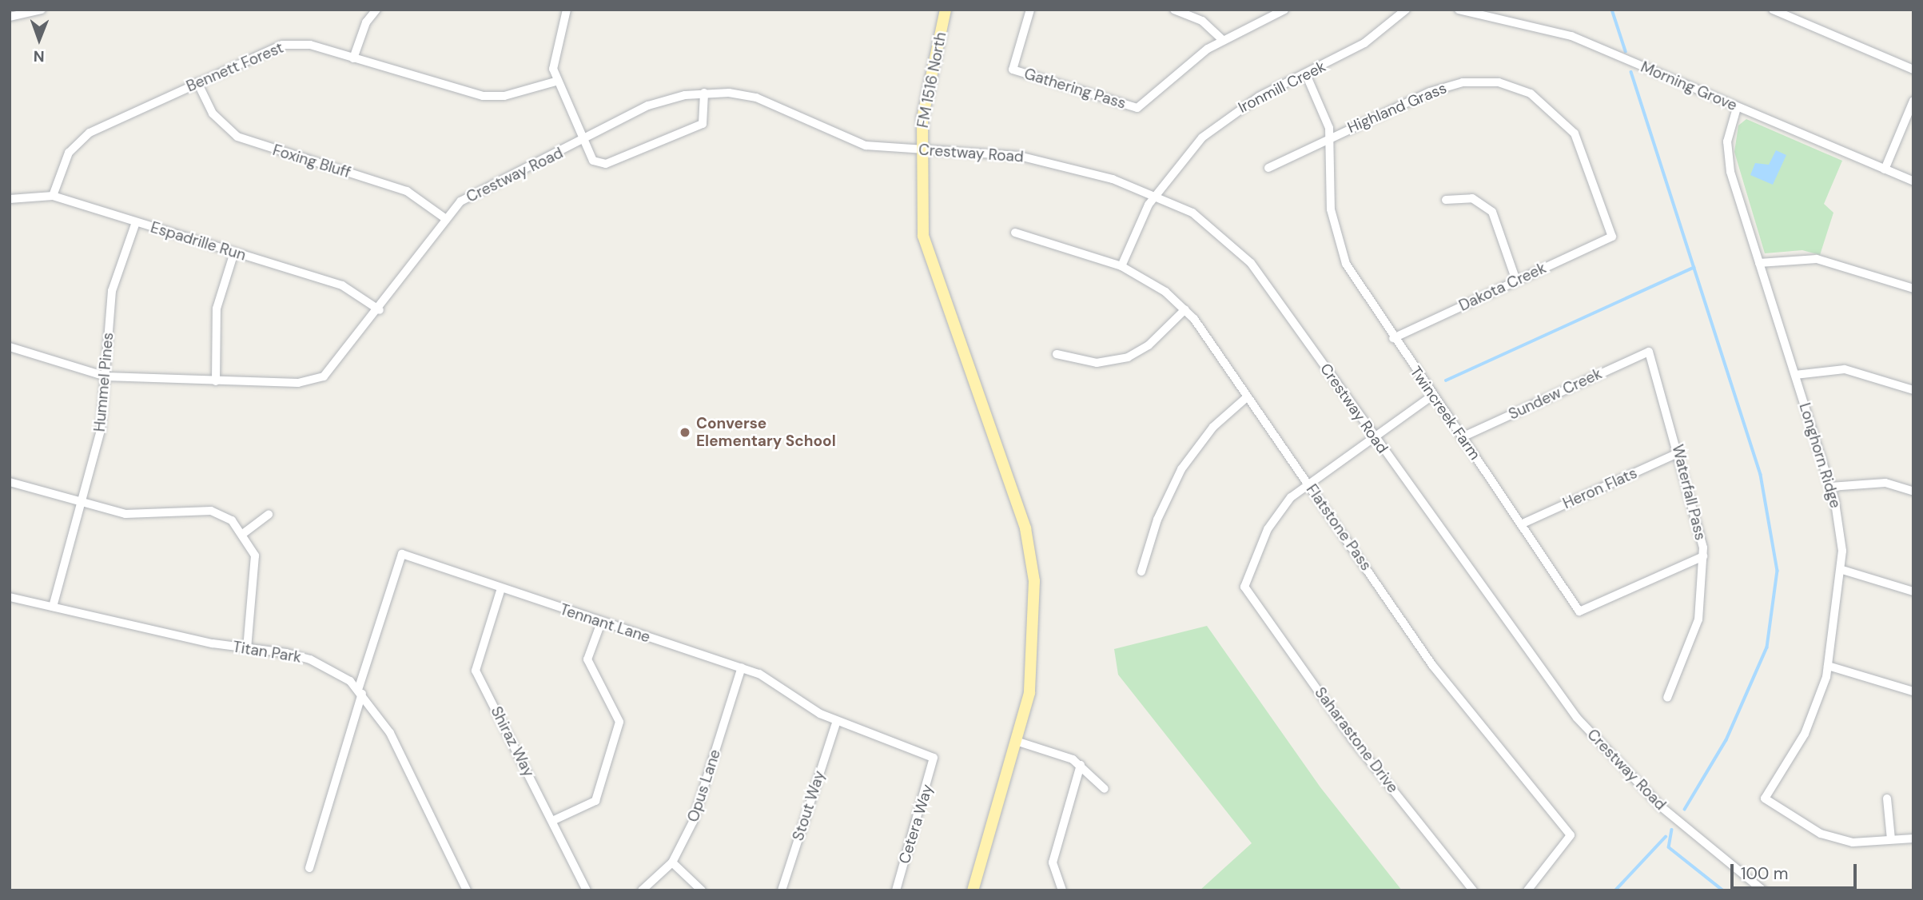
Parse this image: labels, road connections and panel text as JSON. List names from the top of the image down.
{
  "streets": {
    "main road": ["FM 1516 North"],
    "street": [
      "Bennett Forest",
      "Morning Grove",
      "Ironmill Creek",
      "Gathering Pass",
      "Highland Grass",
      "Crestway Road",
      "Foxing Bluff",
      "Espadrille Run",
      "Dakota Creek",
      "Hummel Pines",
      "Sundew Creek",
      "Twincreek Farm",
      "Longhorn Ridge",
      "Heron Flats",
      "Waterfall Pass",
      "Flatstone Pass",
      "Tennant Lane",
      "Titan Park",
      "Saharastone Drive",
      "Shiraz Way",
      "Opus Lane",
      "Stout Way",
      "Cetera Way"
    ]
  },
  "crossings": [
    ["Bennett Forest", "Foxing Bluff"],
    ["Bennett Forest", "Espadrille Run"],
    ["FM 1516 North", "Crestway Road"],
    ["Morning Grove", "Longhorn Ridge"],
    ["Ironmill Creek", "Crestway Road"],
    ["Ironmill Creek", "Twincreek Farm"],
    ["Ironmill Creek", "Flatstone Pass"],
    ["Highland Grass", "Dakota Creek"],
    ["Highland Grass", "Twincreek Farm"],
    ["Crestway Road", "Foxing Bluff"],
    ["Crestway Road", "Espadrille Run"],
    ["Crestway Road", "Hummel Pines"],
    ["Espadrille Run", "Hummel Pines"],
    ["Dakota Creek", "Twincreek Farm"],
    ["Hummel Pines", "Titan Park"],
    ["Sundew Creek", "Twincreek Farm"],
    ["Sundew Creek", "Waterfall Pass"],
    ["Twincreek Farm", "Heron Flats"],
    ["Twincreek Farm", "Waterfall Pass"],
    ["Heron Flats", "Waterfall Pass"],
    ["Flatstone Pass", "Saharastone Drive"],
    ["Tennant Lane", "Titan Park"],
    ["Tennant Lane", "Shiraz Way"],
    ["Tennant Lane", "Opus Lane"],
    ["Tennant Lane", "Stout Way"],
    ["Tennant Lane", "Cetera Way"]
  ],
  "places": ["Converse Elementary School"],
  "scale_bar": "100 m",
  "north": "bottom"
}
